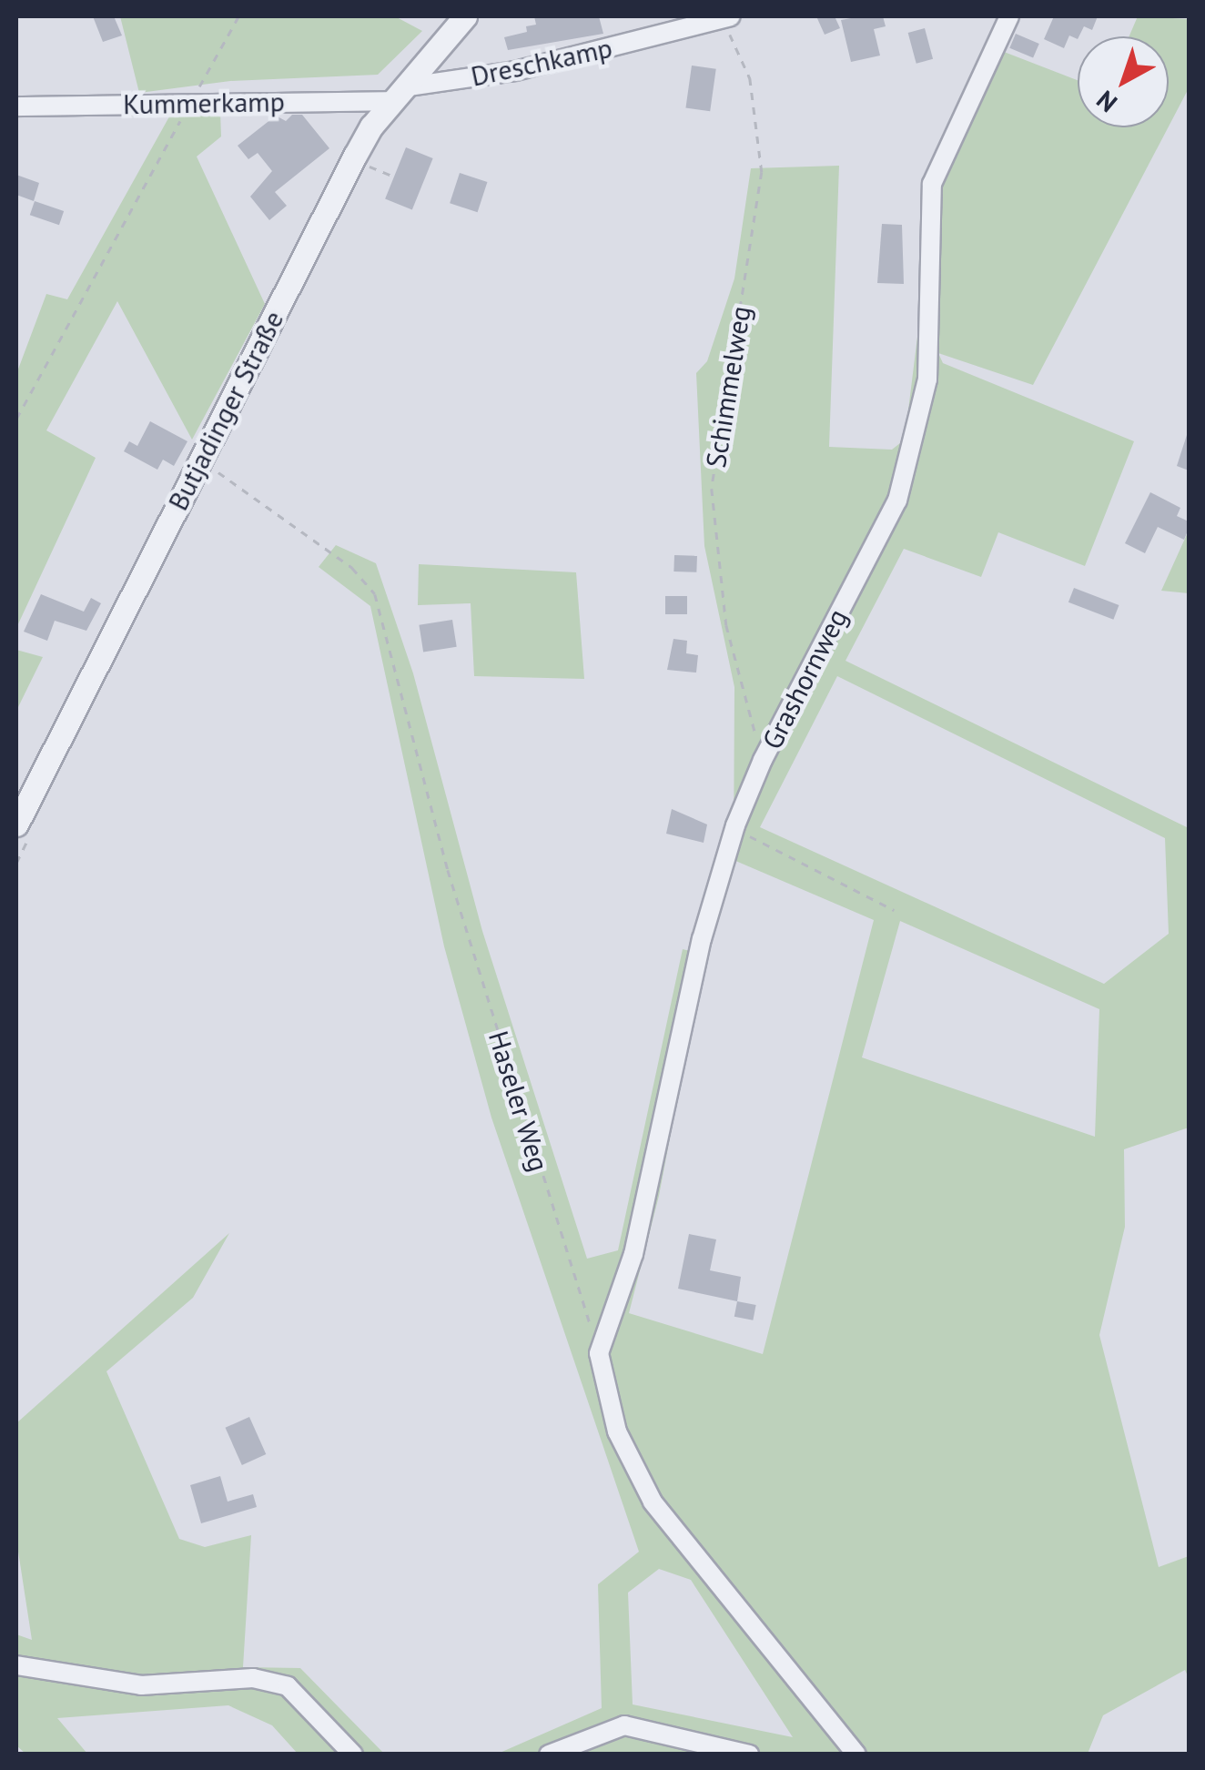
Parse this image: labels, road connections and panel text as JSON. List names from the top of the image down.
{
  "streets": {
    "street": [
      "Dreschkamp",
      "Kummerkamp",
      "Butjadinger Straße",
      "Grashornweg"
    ],
    "path": ["Schimmelweg", "Haseler Weg"]
  },
  "crossings": [
    ["Dreschkamp", "Kummerkamp"],
    ["Dreschkamp", "Schimmelweg"],
    ["Dreschkamp", "Butjadinger Straße"],
    ["Kummerkamp", "Butjadinger Straße"],
    ["Schimmelweg", "Grashornweg"],
    ["Butjadinger Straße", "Haseler Weg"],
    ["Grashornweg", "Haseler Weg"]
  ],
  "north": "bottom left"
}
